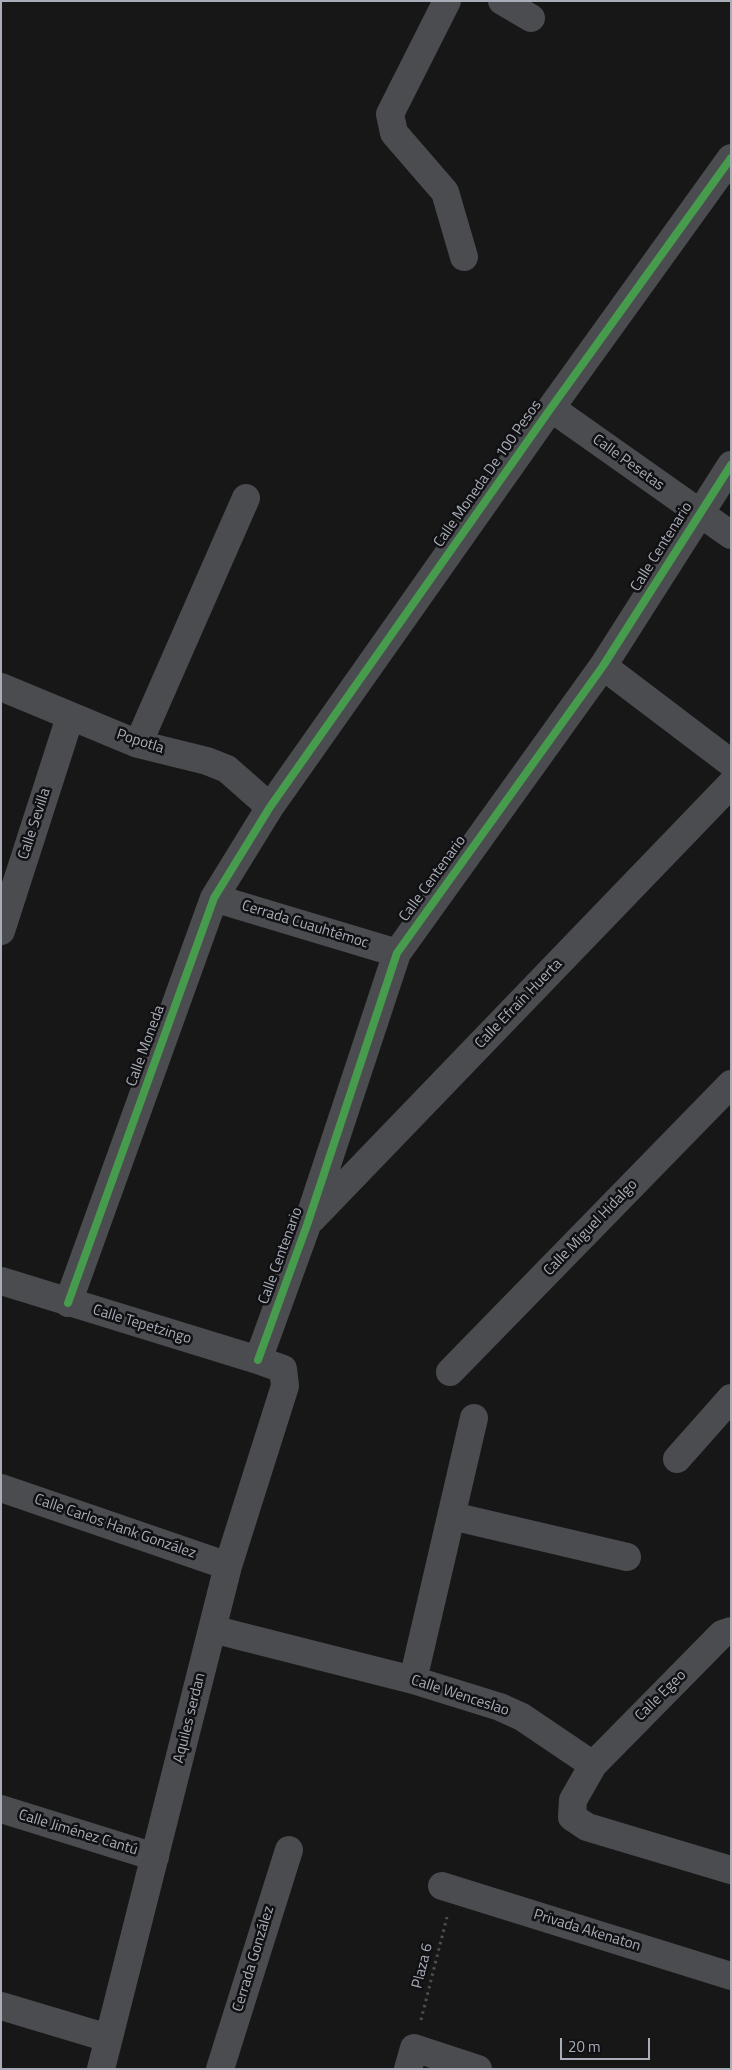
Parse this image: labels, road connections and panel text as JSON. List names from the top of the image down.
{
  "streets": {
    "street": [
      "Calle Pesetas",
      "Calle Moneda De 100 Pesos",
      "Calle Centenario",
      "Popotla",
      "Calle Sevilla",
      "Cerrada Cuauhtémoc",
      "Calle Efraín Huerta",
      "Calle Moneda",
      "Calle Miguel Hidalgo",
      "Calle Tepetzingo",
      "Calle Carlos Hank González",
      "Calle Wenceslao",
      "Calle Egeo",
      "Aquiles serdan",
      "Calle Jiménez Cantú",
      "Privada Akenaton",
      "Cerrada González"
    ],
    "path": ["Plaza 6"]
  },
  "crossings": [
    ["Calle Pesetas", "Calle Moneda De 100 Pesos"],
    ["Calle Pesetas", "Calle Centenario"],
    ["Calle Moneda De 100 Pesos", "Popotla"],
    ["Calle Moneda De 100 Pesos", "Calle Moneda"],
    ["Calle Centenario", "Cerrada Cuauhtémoc"],
    ["Calle Centenario", "Calle Efraín Huerta"],
    ["Calle Centenario", "Calle Tepetzingo"],
    ["Popotla", "Calle Sevilla"],
    ["Popotla", "Calle Moneda"],
    ["Cerrada Cuauhtémoc", "Calle Moneda"],
    ["Calle Moneda", "Calle Tepetzingo"],
    ["Calle Tepetzingo", "Aquiles serdan"],
    ["Calle Carlos Hank González", "Aquiles serdan"],
    ["Calle Wenceslao", "Calle Egeo"],
    ["Calle Wenceslao", "Aquiles serdan"],
    ["Aquiles serdan", "Calle Jiménez Cantú"],
    ["Privada Akenaton", "Plaza 6"]
  ],
  "scale_bar": "20 m"
}
